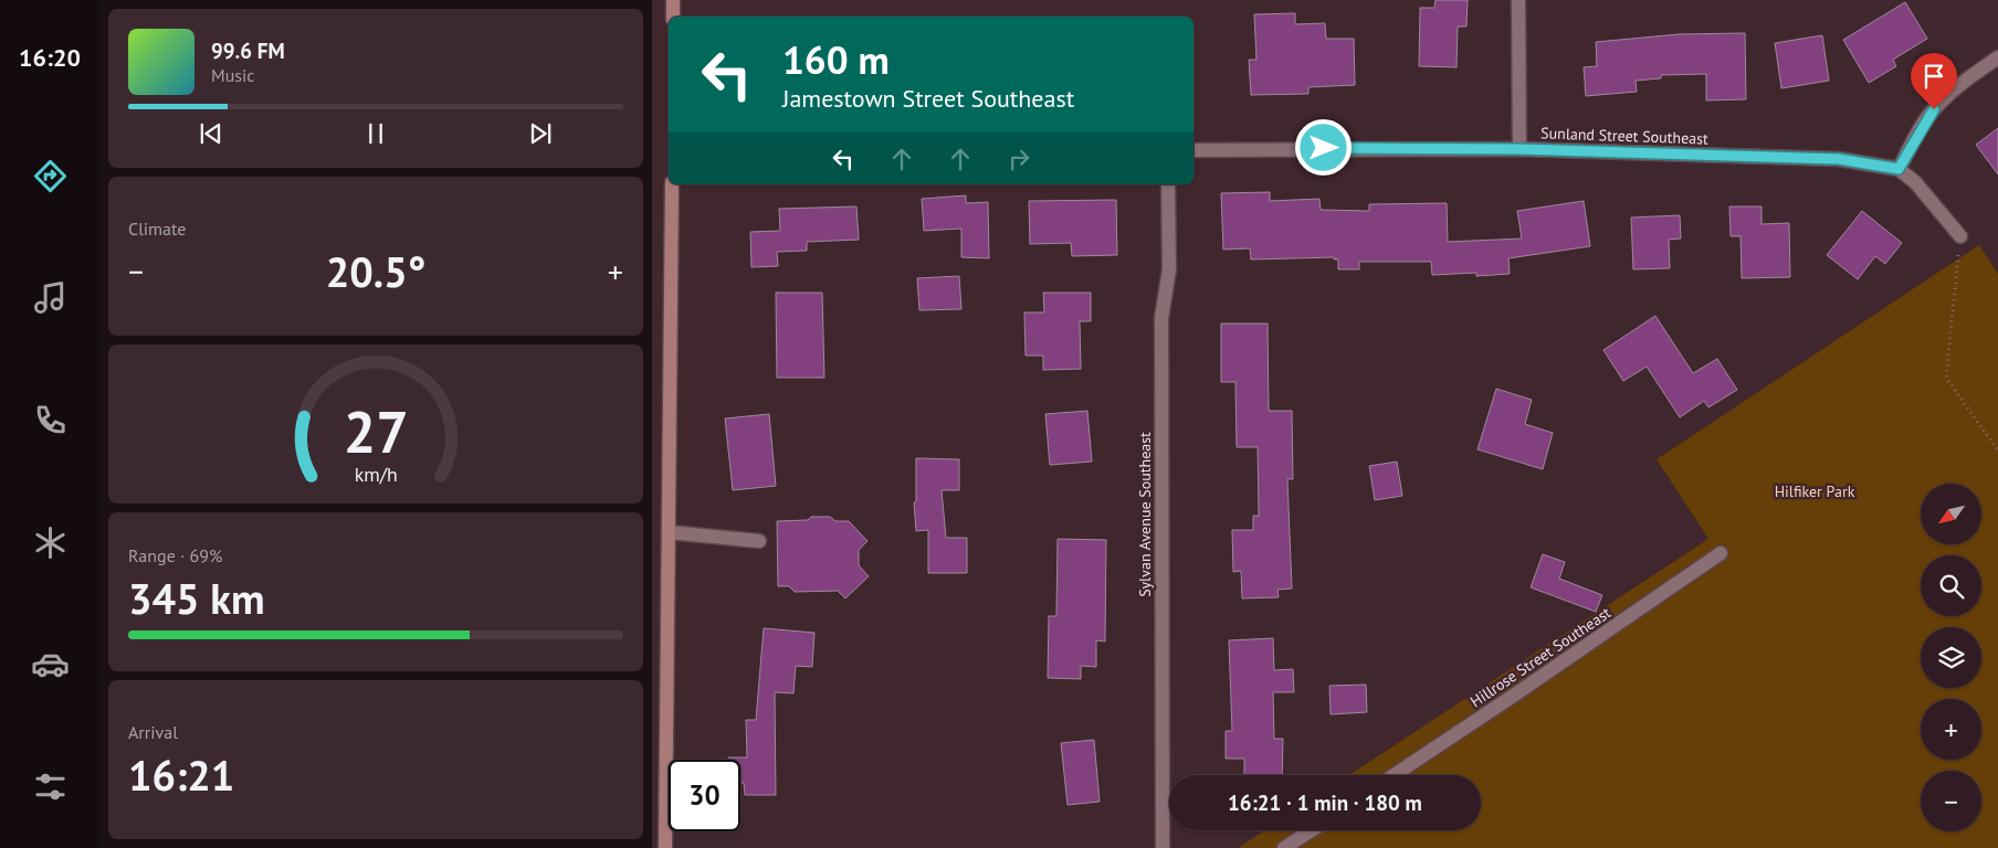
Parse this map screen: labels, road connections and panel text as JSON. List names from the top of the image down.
{
  "streets": {
    "street": ["Sunland Street Southeast", "Sylvan Avenue Southeast", "Hillrose Street Southeast"]
  },
  "parks": ["Hilfiker Park"],
  "north": "bottom left",
  "page": {
    "tabs": "16:20",
    "turn": ["160 m", "Jamestown Street Southeast"],
    "song": ["99.6 FM", "Music"],
    "tile": [
      "Climate",
      ["Range · 69%", "345 km"],
      ["Arrival", "16:21"]
    ],
    "heat": ["−", "20.5°", "+"],
    "map_buttons": ["+", "−"],
    "limit": "30",
    "trip": "16:21 · 1 min · 180 m",
    "gauge": ["27", "km/h"]
  }
}
